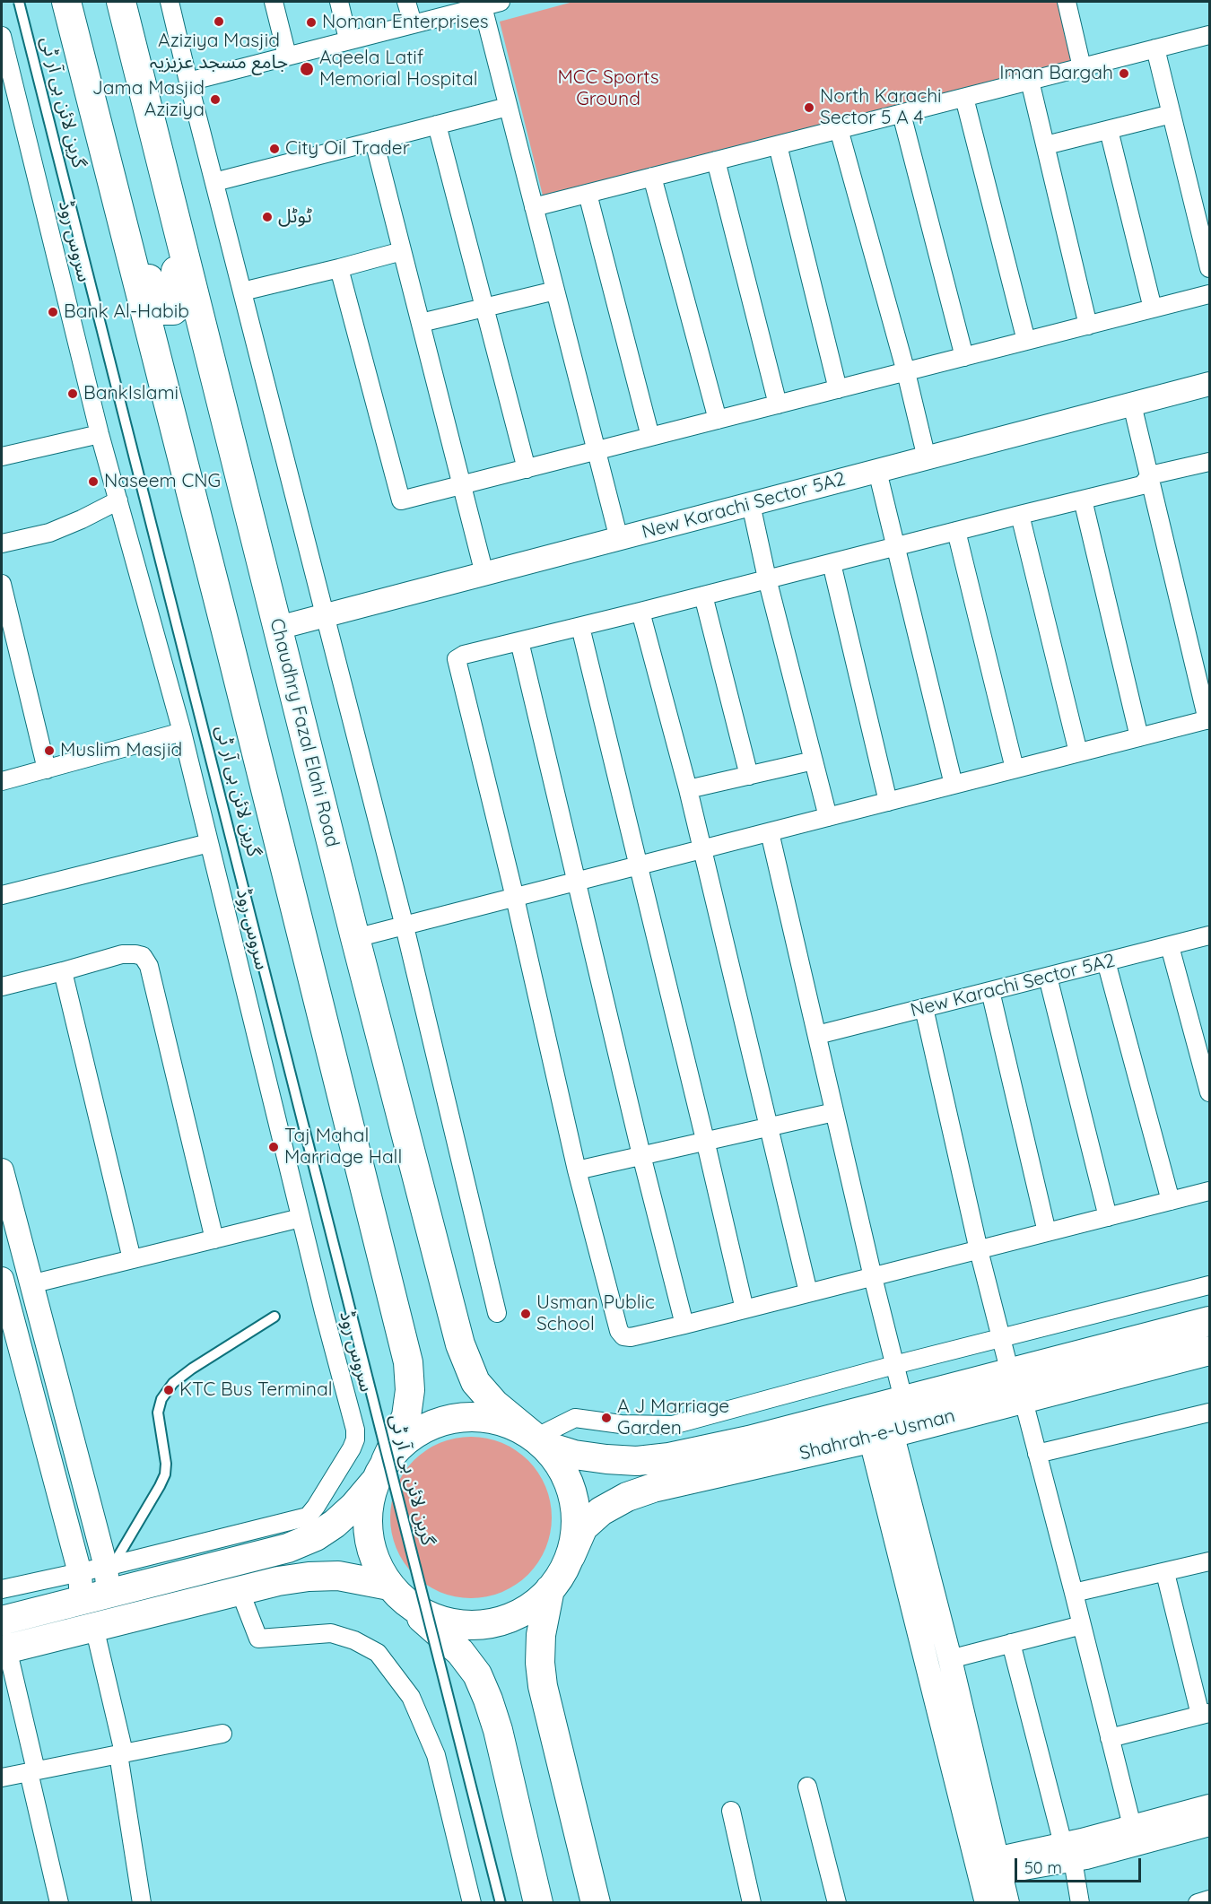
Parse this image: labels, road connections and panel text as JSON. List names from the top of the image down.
{
  "streets": {
    "main road": ["Chaudhry Fazal Elahi Road", "Shahrah-e-Usman"],
    "street": ["سروس روڈ", "New Karachi Sector 5A2"],
    "lane": ["گرین لائن بی آر ٹی"]
  },
  "crossings": [
    ["New Karachi Sector 5A2", "Chaudhry Fazal Elahi Road"],
    ["Chaudhry Fazal Elahi Road", "Shahrah-e-Usman"]
  ],
  "parks": ["MCC Sports Ground"],
  "places": [
    "Aziziya Masjid جامع مسجد عزیزیہ",
    "Noman Enterprises",
    "Aqeela Latif Memorial Hospital",
    "Iman Bargah",
    "Jama Masjid Aziziya",
    "North Karachi Sector 5 A 4",
    "City Oil Trader",
    "ٹوٹل",
    "Bank Al-Habib",
    "BankIslami",
    "Naseem CNG",
    "Muslim Masjid",
    "Taj Mahal Marriage Hall",
    "Usman Public School",
    "KTC Bus Terminal",
    "A J Marriage Garden"
  ],
  "scale_bar": "50 m"
}
